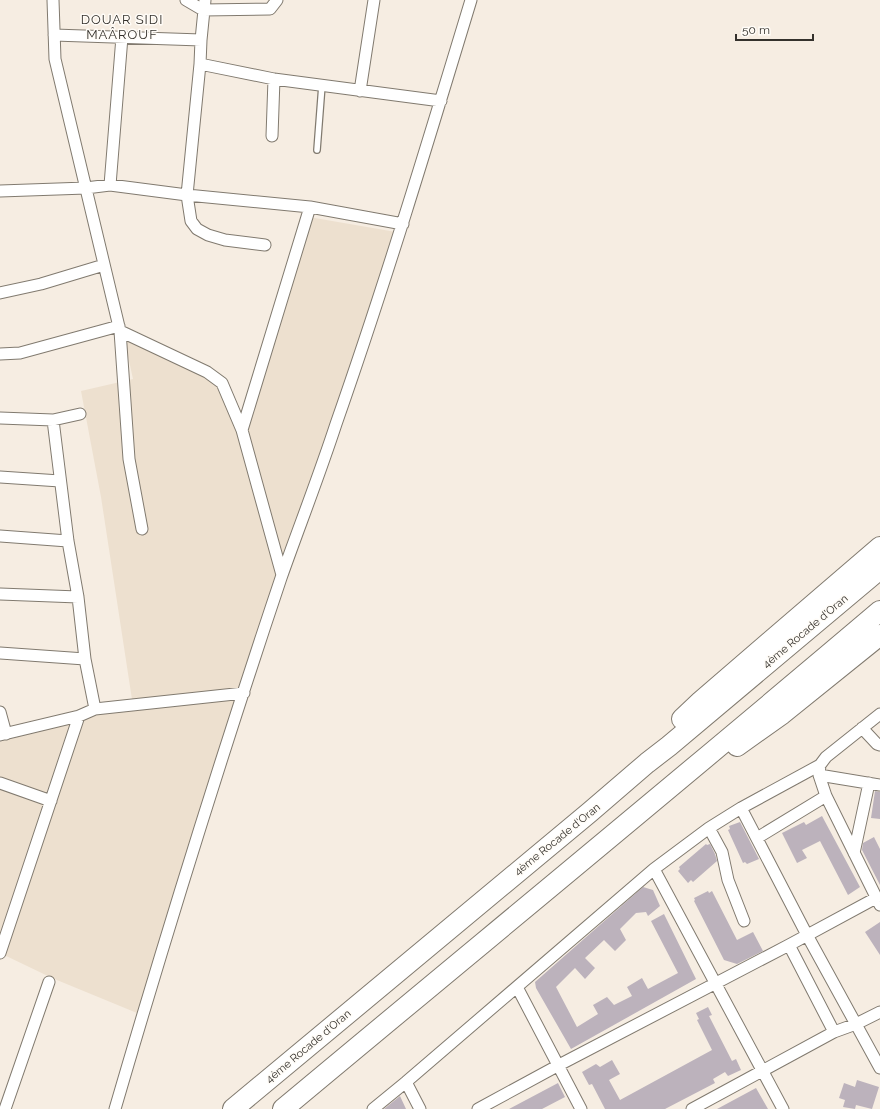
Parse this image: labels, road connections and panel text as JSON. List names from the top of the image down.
{
  "streets": {
    "highway": ["4ème Rocade d'Oran"]
  },
  "districts": ["DOUAR SIDI MAÂROUF"],
  "scale_bar": "50 m"
}
